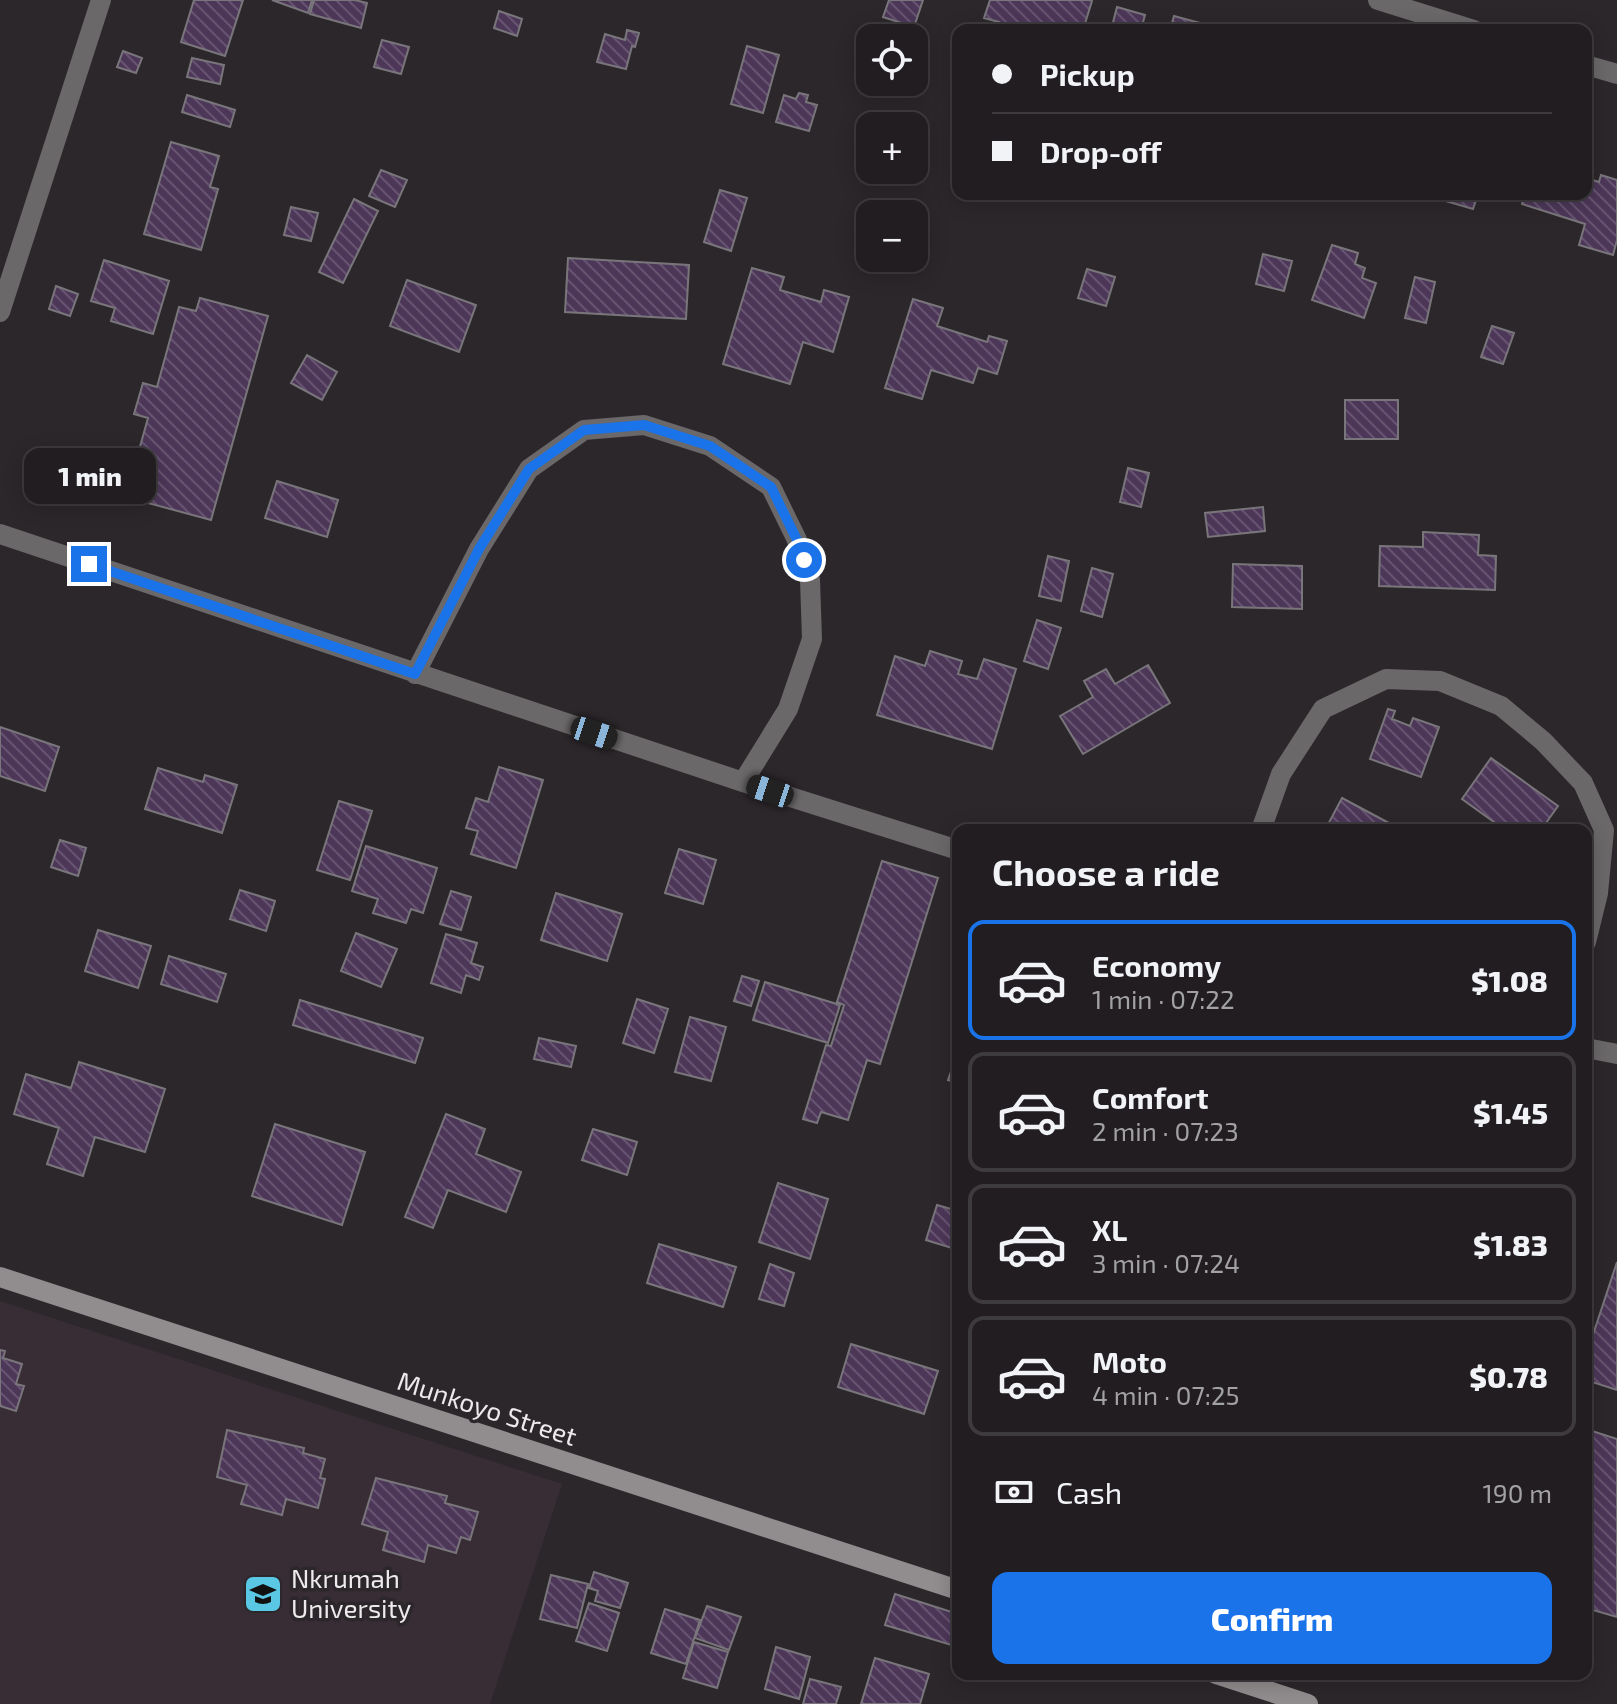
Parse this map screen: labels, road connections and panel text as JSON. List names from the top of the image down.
{
  "streets": {
    "street": ["Munkoyo Street"]
  },
  "places": {
    "school or university": ["Nkrumah University"]
  },
  "page": {
    "map_buttons": ["+", "−"],
    "banner": ["Pickup", "Drop-off"],
    "bubble": "1 min",
    "heading": "Choose a ride",
    "list": [
      {
        "name": "Economy",
        "note": "1 min · 07:22",
        "value": "$1.08"
      },
      {
        "name": "Comfort",
        "note": "2 min · 07:23",
        "value": "$1.45"
      },
      {
        "name": "XL",
        "note": "3 min · 07:24",
        "value": "$1.83"
      },
      {
        "name": "Moto",
        "note": "4 min · 07:25",
        "value": "$0.78"
      }
    ],
    "pay": ["Cash", "190 m"],
    "buttons": "Confirm"
  }
}
